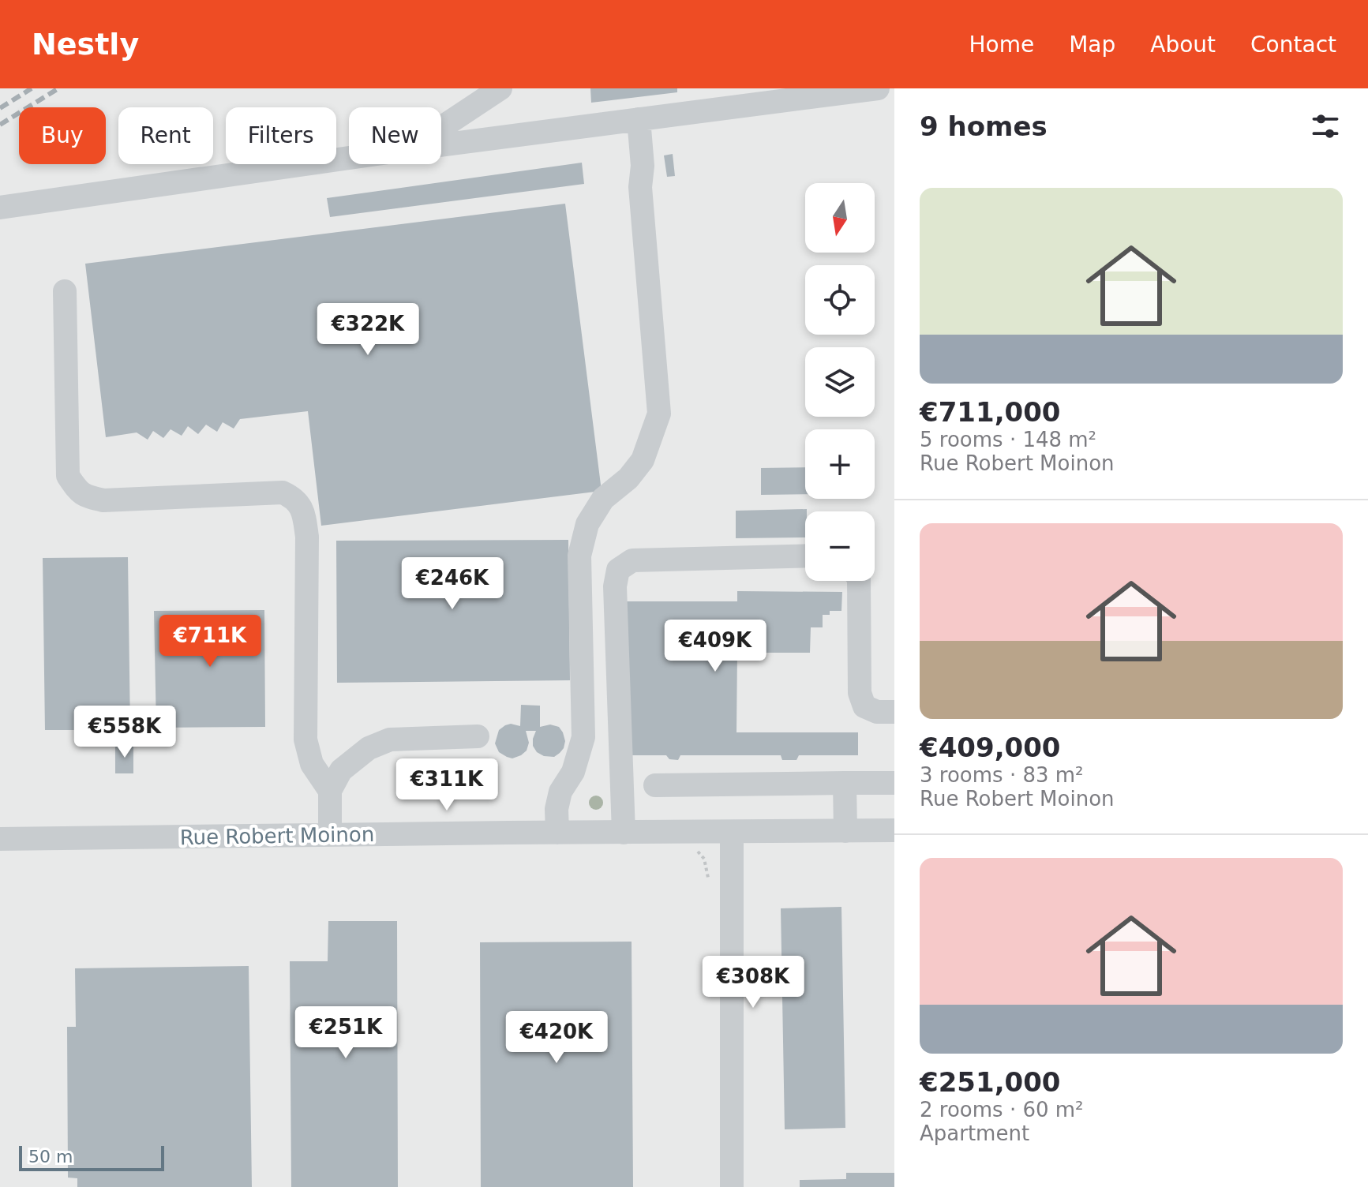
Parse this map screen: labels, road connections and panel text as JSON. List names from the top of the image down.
{
  "streets": {
    "street": ["Rue Robert Moinon"]
  },
  "scale_bar": "50 m",
  "north": "bottom",
  "page": {
    "header": "Nestly",
    "nav": [
      "Home",
      "Map",
      "About",
      "Contact"
    ],
    "heading": "9 homes",
    "chip": [
      "Buy",
      "Rent",
      "Filters",
      "New"
    ],
    "list": [
      {
        "name": "€711,000",
        "note": "5 rooms · 148 m² · Rue Robert Moinon"
      },
      {
        "name": "€409,000",
        "note": "3 rooms · 83 m² · Rue Robert Moinon"
      },
      {
        "name": "€251,000",
        "note": "2 rooms · 60 m² · Apartment"
      }
    ],
    "map_buttons": ["+", "−"],
    "price": [
      "€322K",
      "€246K",
      "€711K",
      "€409K",
      "€558K",
      "€311K",
      "€308K",
      "€251K",
      "€420K"
    ],
    "scale": "50 m"
  }
}
